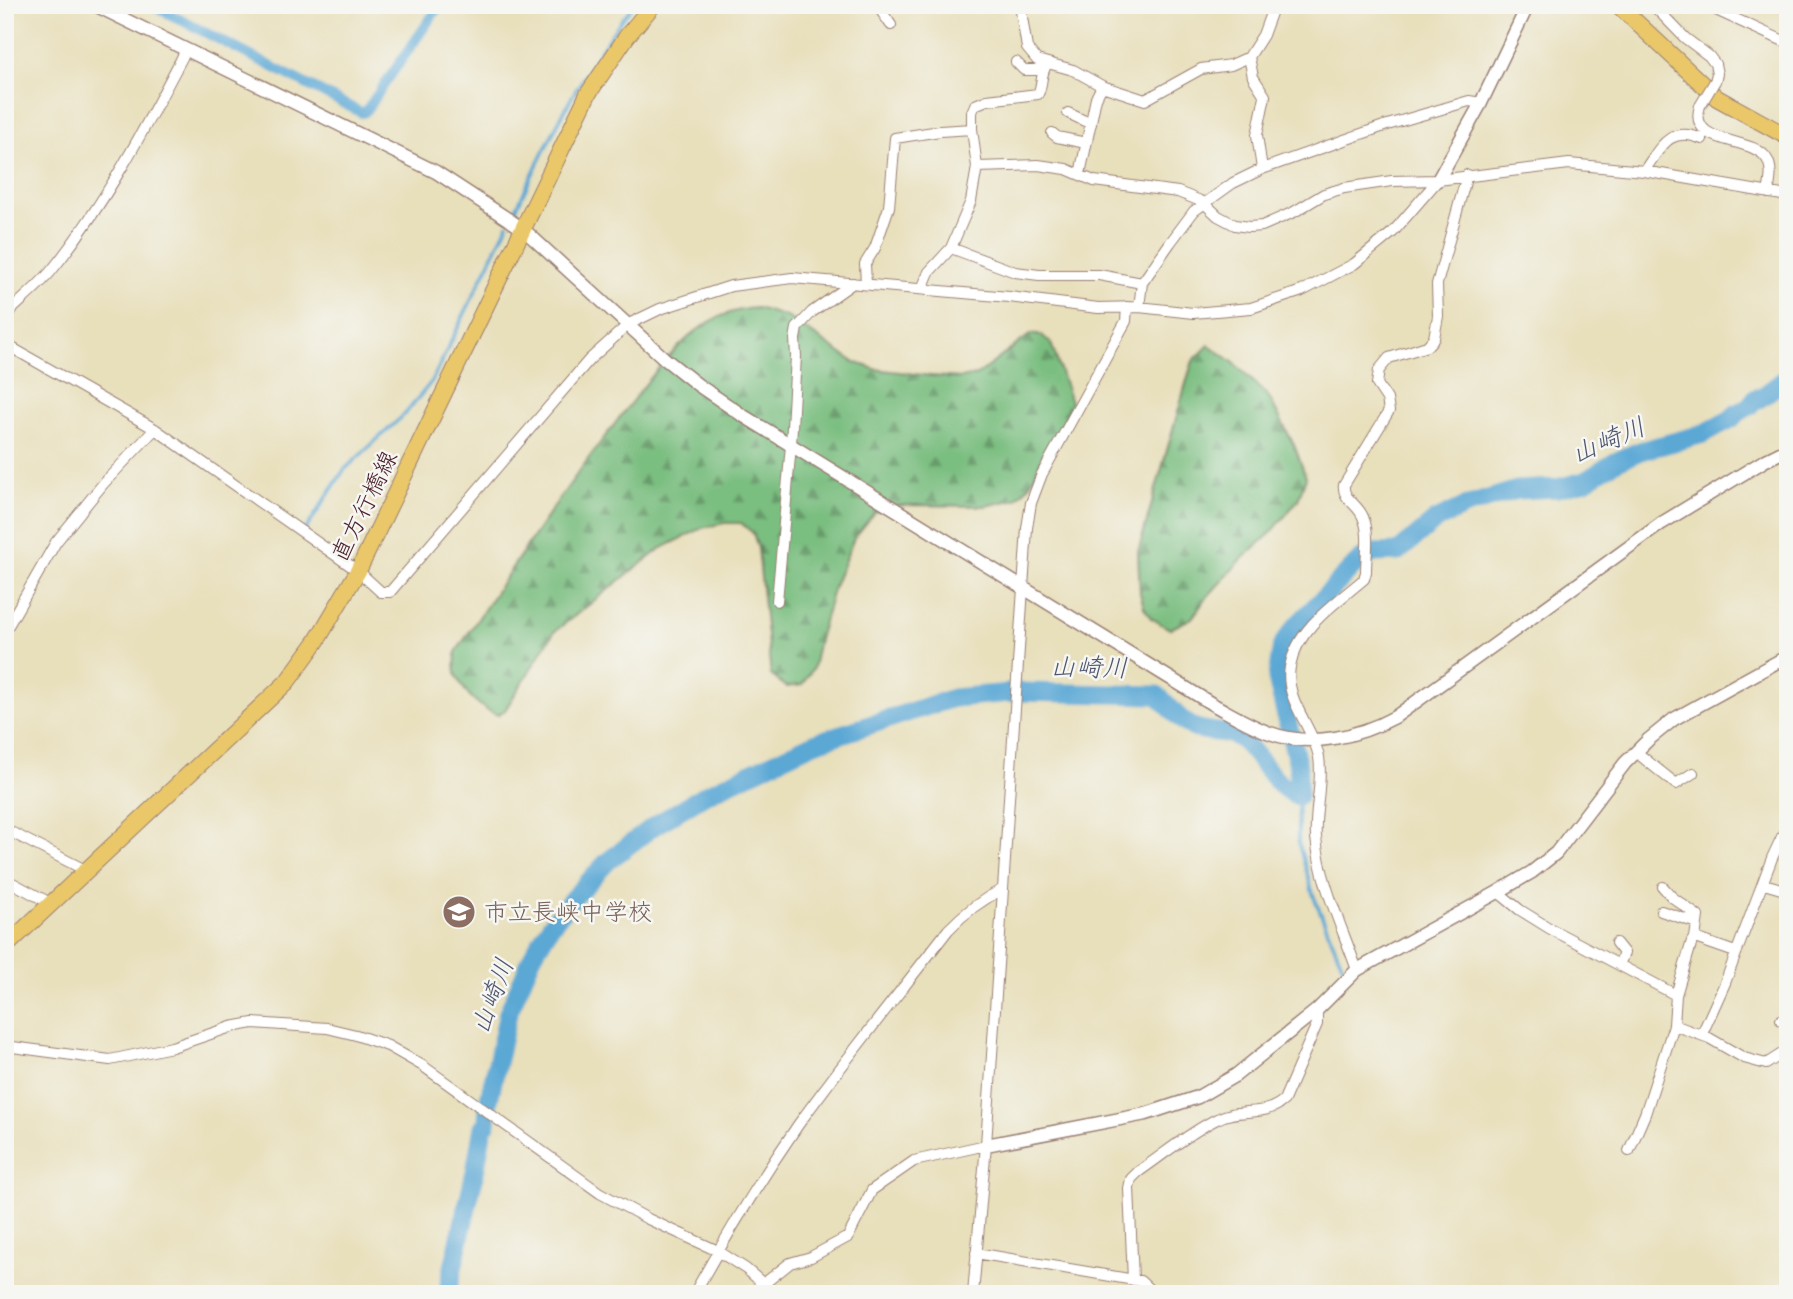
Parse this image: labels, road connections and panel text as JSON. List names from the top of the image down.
{
  "streets": {
    "main road": ["直方行橋線"]
  },
  "water": ["山崎川"],
  "places": {
    "school or university": ["市立長峡中学校"]
  }
}
